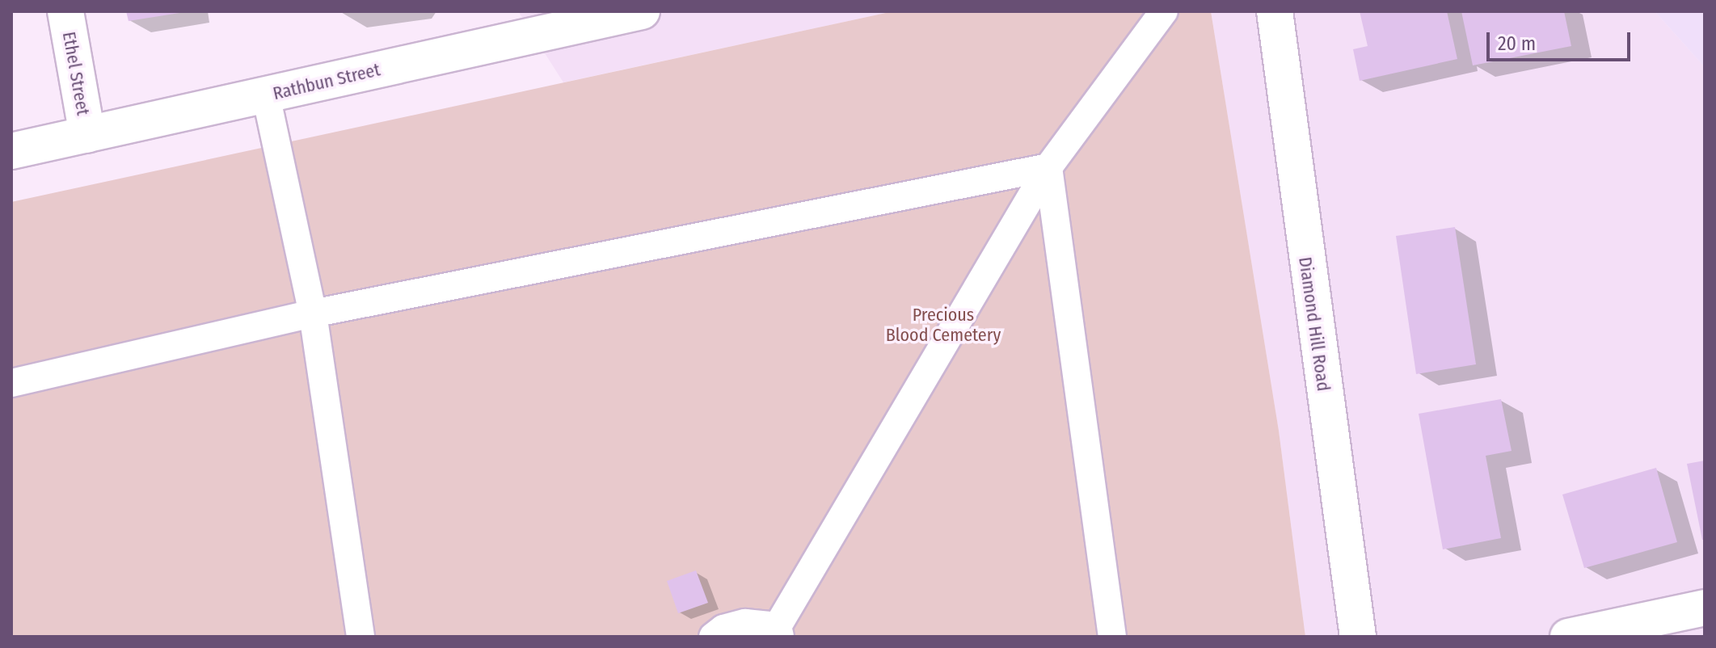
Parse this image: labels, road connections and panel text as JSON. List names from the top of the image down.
{
  "streets": {
    "street": ["Ethel Street", "Rathbun Street", "Diamond Hill Road"]
  },
  "crossings": [
    ["Ethel Street", "Rathbun Street"]
  ],
  "parks": ["Precious Blood Cemetery"],
  "scale_bar": "20 m"
}
